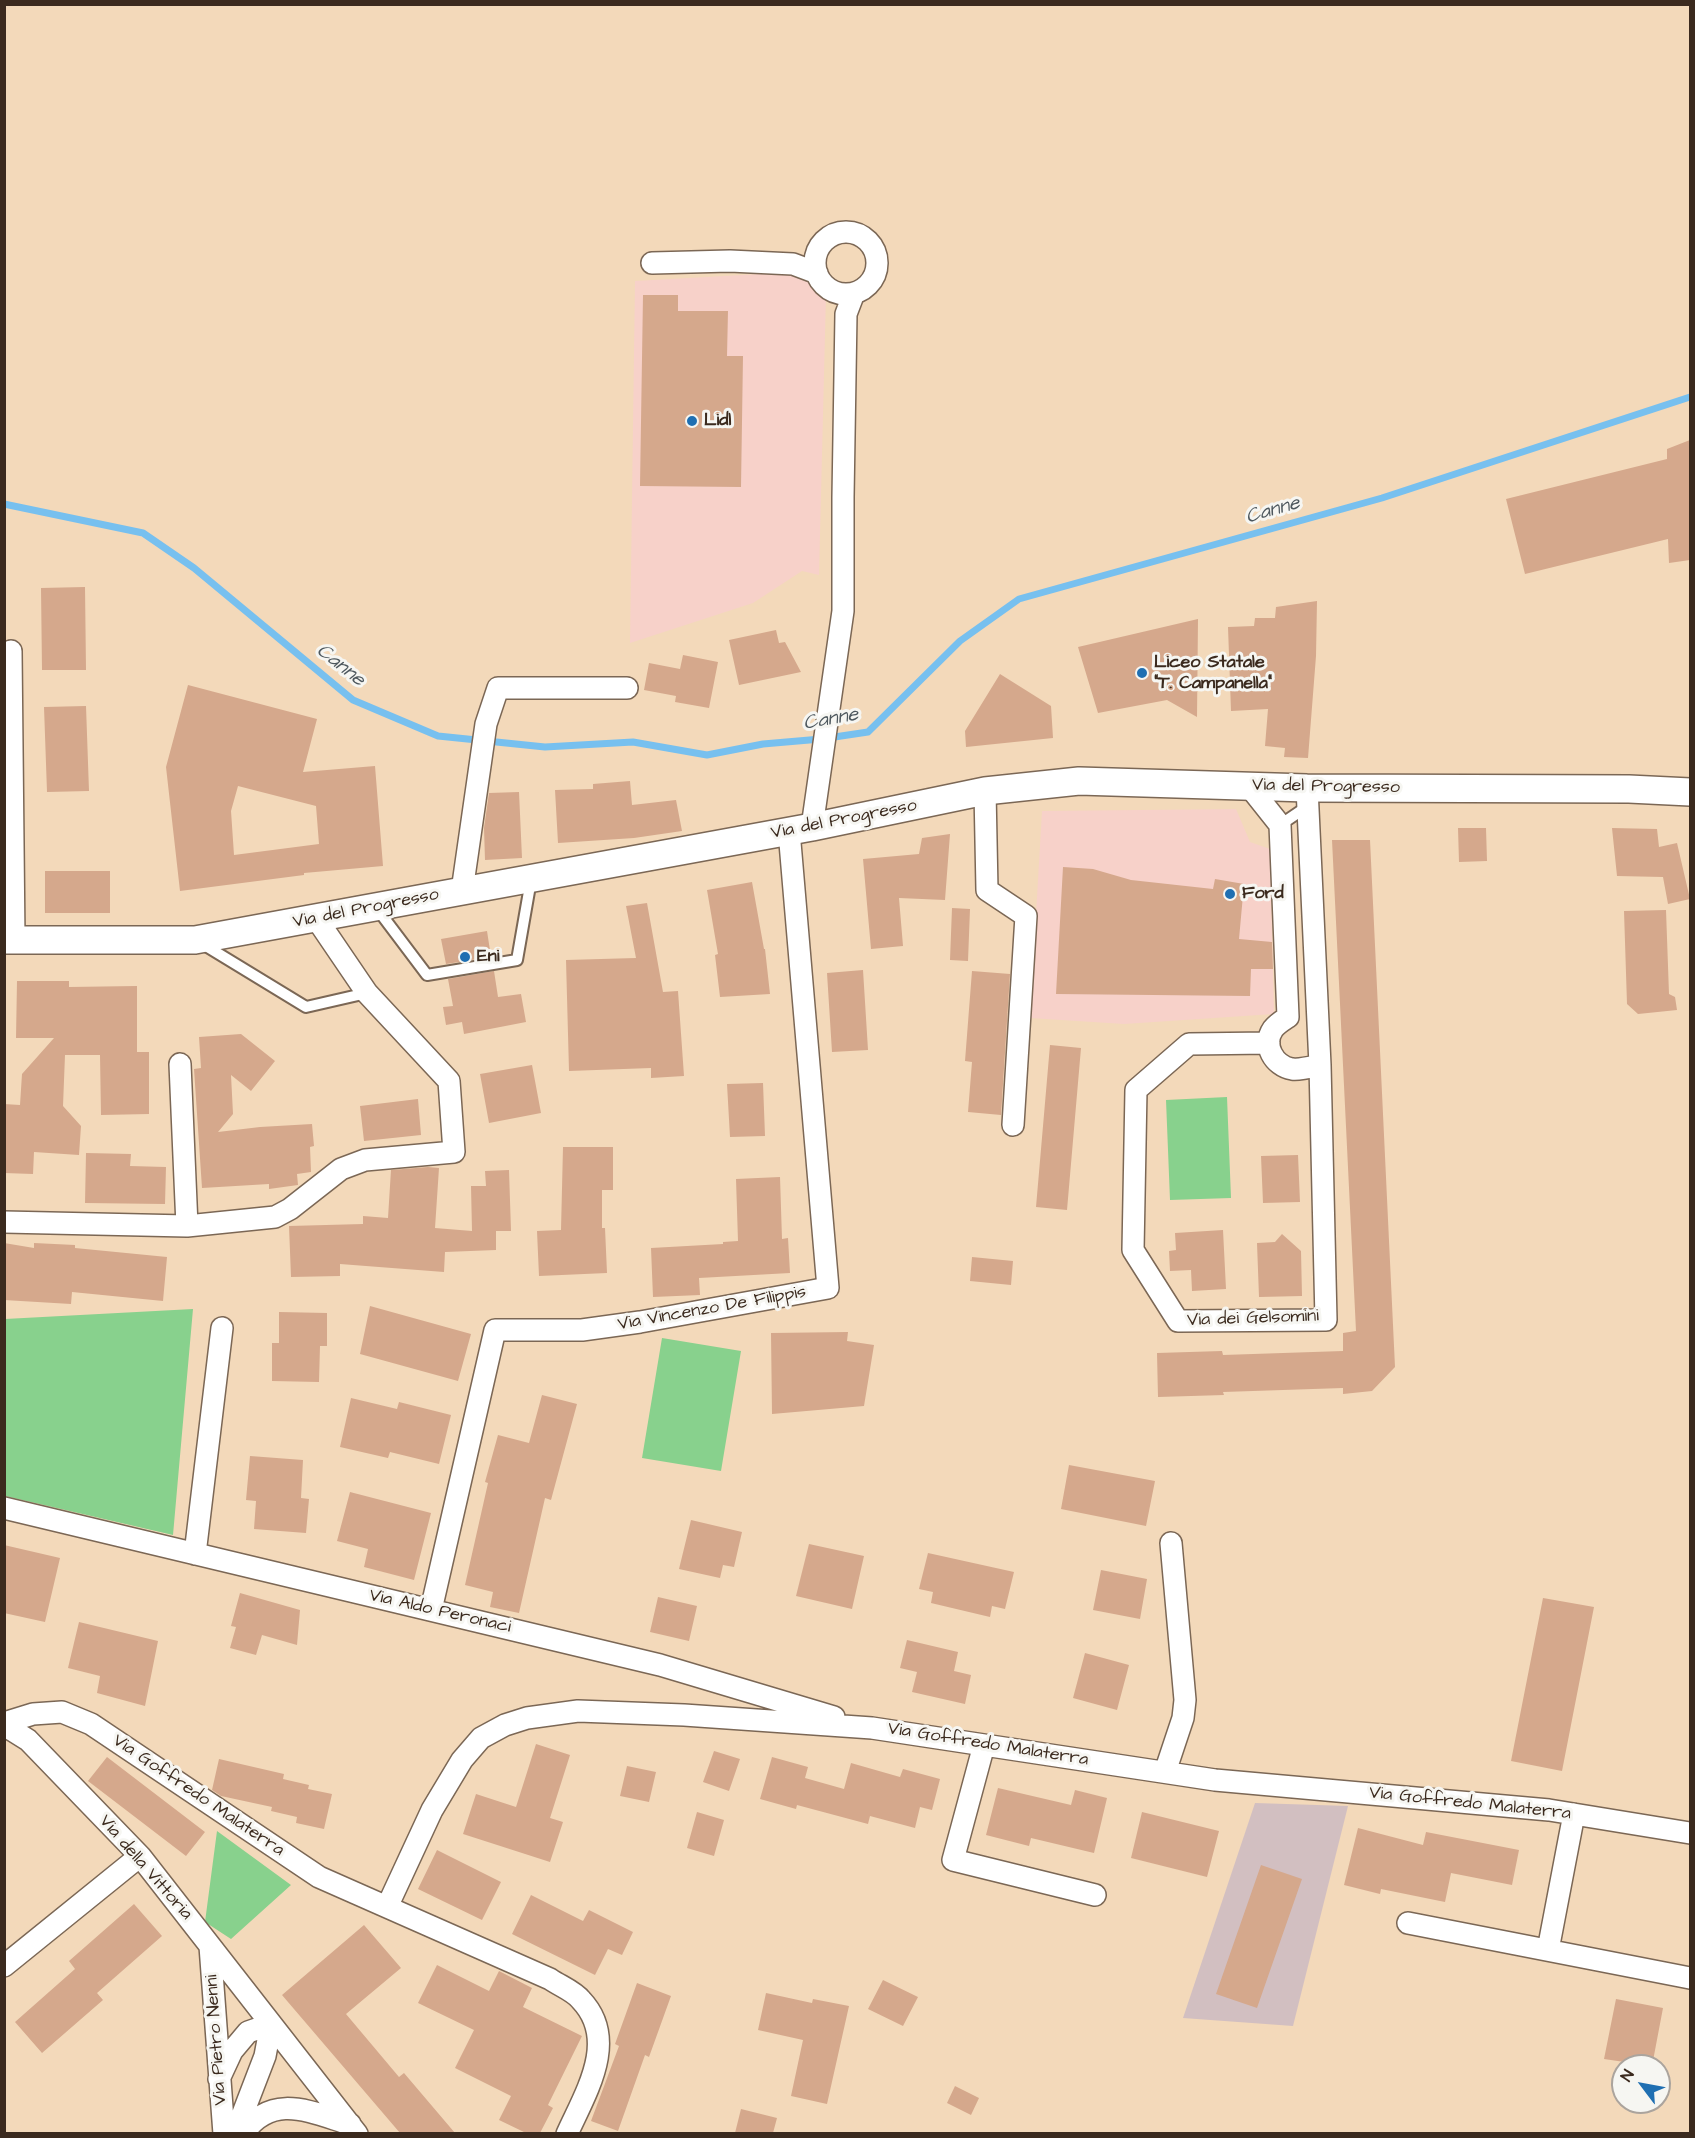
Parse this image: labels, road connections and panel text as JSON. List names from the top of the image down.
{
  "streets": {
    "street": [
      "Via del Progresso",
      "Via Vincenzo De Filippis",
      "Via dei Gelsomini",
      "Via Aldo Peronaci",
      "Via Goffredo Malaterra",
      "Via della Vittoria",
      "Via Pietro Nenni"
    ]
  },
  "crossings": [
    ["Via del Progresso", "Via Vincenzo De Filippis"],
    ["Via del Progresso", "Via dei Gelsomini"],
    ["Via Vincenzo De Filippis", "Via Aldo Peronaci"],
    ["Via Aldo Peronaci", "Via Goffredo Malaterra"],
    ["Via Goffredo Malaterra", "Via della Vittoria"],
    ["Via della Vittoria", "Via Pietro Nenni"]
  ],
  "water": ["Canne"],
  "places": [
    "Lidl",
    "Liceo Statale \"T. Campanella\"",
    "Ford",
    "Eni"
  ],
  "north": "top left"
}
